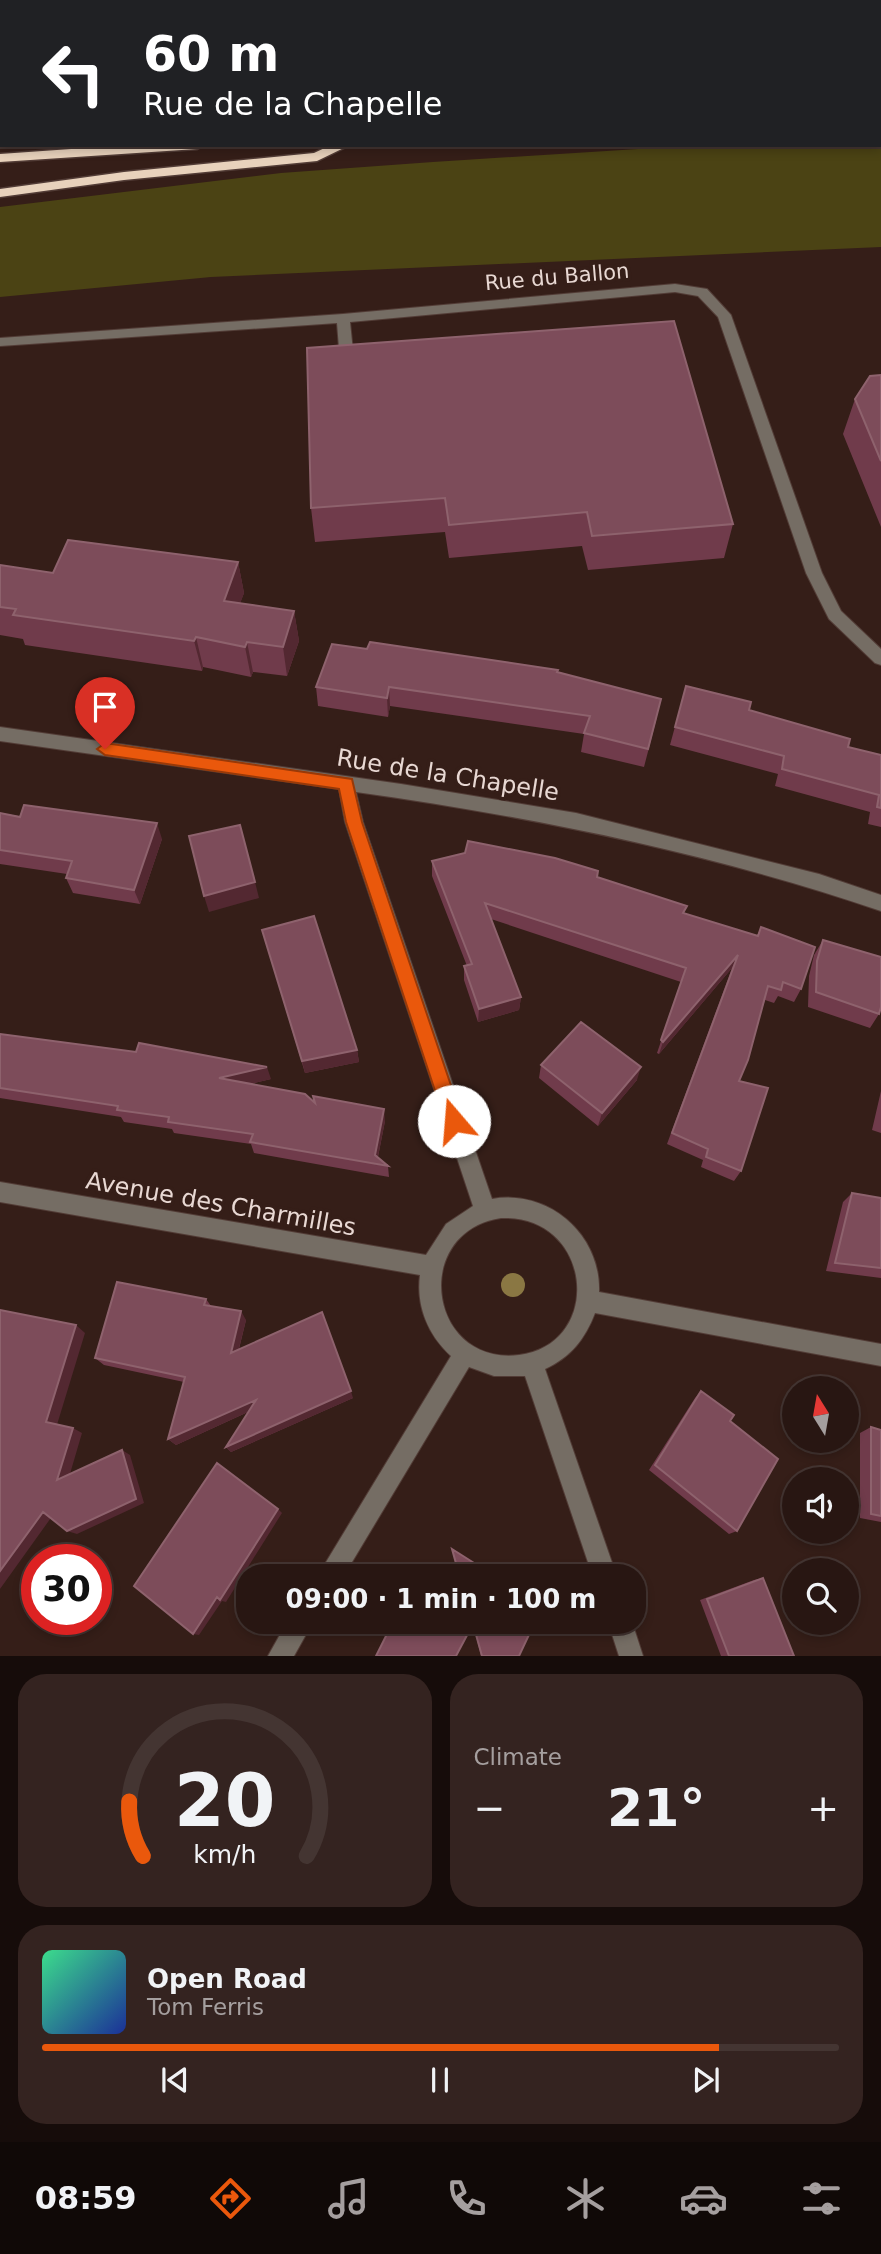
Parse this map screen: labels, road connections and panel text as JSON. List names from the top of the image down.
{
  "streets": {
    "street": ["Rue du Ballon", "Rue de la Chapelle", "Avenue des Charmilles"]
  },
  "north": "top",
  "page": {
    "turn": ["60 m", "Rue de la Chapelle"],
    "limit": "30",
    "trip": "09:00 · 1 min · 100 m",
    "tile": "Climate",
    "heat": ["−", "21°", "+"],
    "song": ["Open Road", "Tom Ferris"],
    "tabs": "08:59",
    "gauge": ["20", "km/h"]
  }
}
